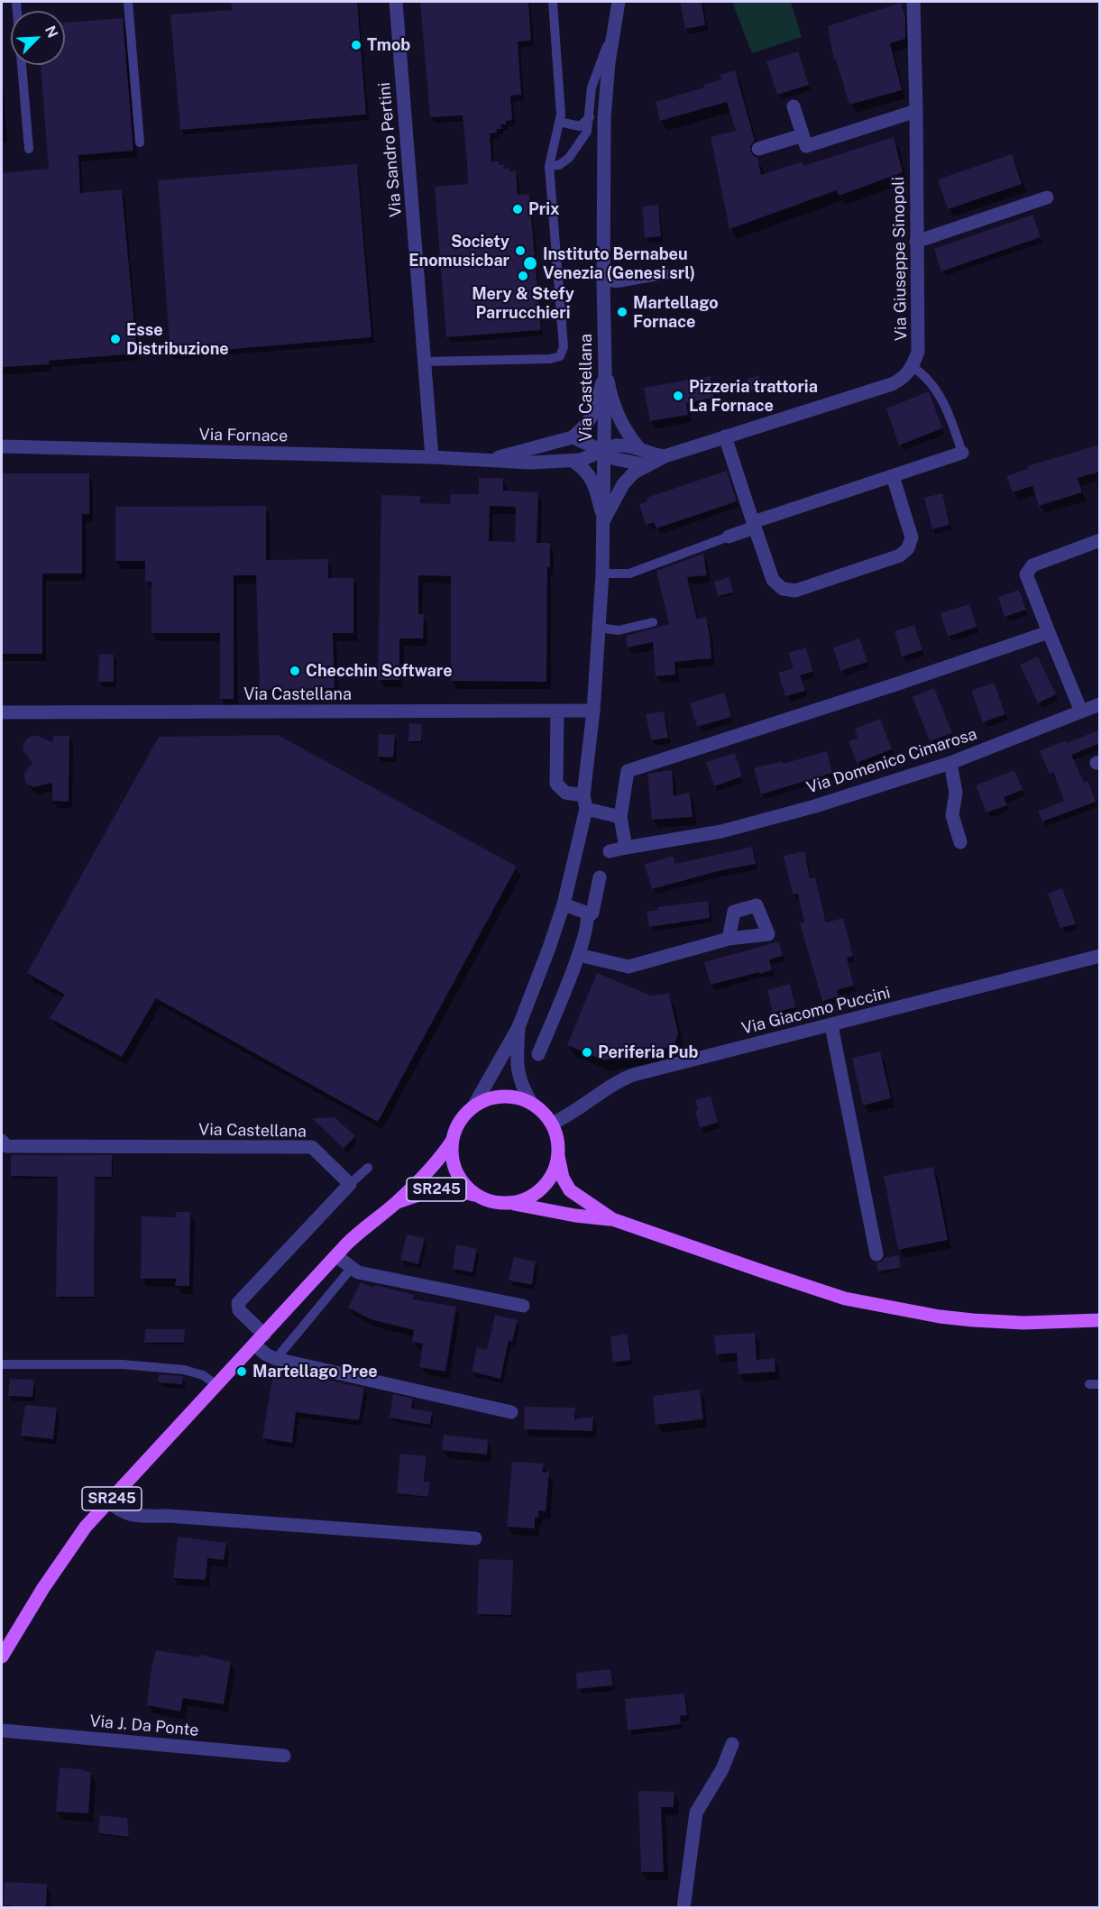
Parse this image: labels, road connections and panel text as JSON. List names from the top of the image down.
{
  "streets": {
    "main road": ["SR245"],
    "street": [
      "Via Sandro Pertini",
      "Via Giuseppe Sinopoli",
      "Via Castellana",
      "Via Fornace",
      "Via Domenico Cimarosa",
      "Via Giacomo Puccini",
      "Via J. Da Ponte"
    ]
  },
  "crossings": [
    ["Via Sandro Pertini", "Via Fornace"],
    ["Via Castellana", "Via Fornace"],
    ["Via Castellana", "Via Giacomo Puccini"],
    ["Via Castellana", "SR245"],
    ["Via Giacomo Puccini", "SR245"]
  ],
  "places": [
    "Tmob",
    "Prix",
    "Society Enomusicbar",
    "Instituto Bernabeu Venezia (Genesi srl)",
    "Mery & Stefy Parrucchieri",
    "Martellago Fornace",
    "Esse Distribuzione",
    "Pizzeria trattoria La Fornace",
    "Checchin Software",
    "Periferia Pub",
    "Martellago Pree"
  ],
  "north": "top right"
}
